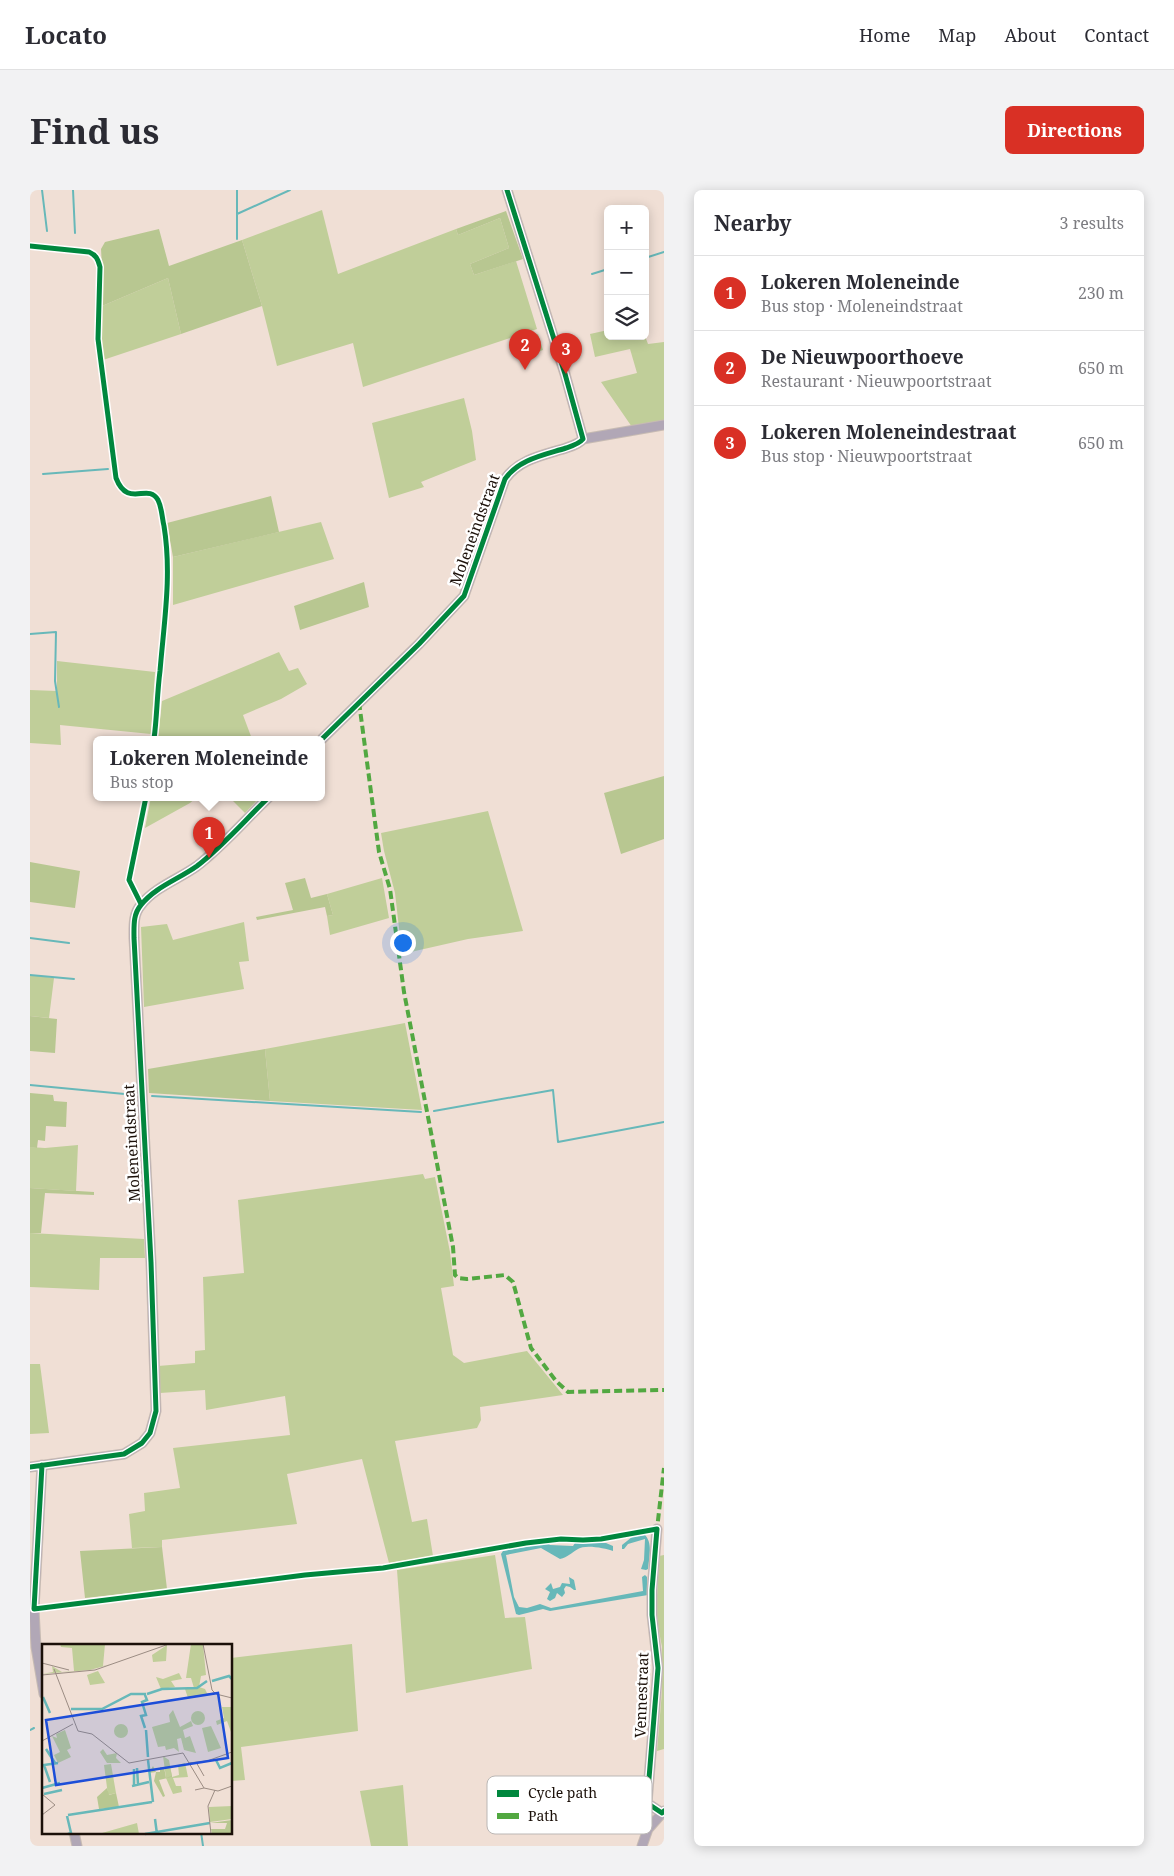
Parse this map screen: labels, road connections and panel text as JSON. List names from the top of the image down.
{
  "streets": {
    "street": ["Moleneindstraat", "Vennestraat"]
  },
  "legend": ["Cycle path", "Path"],
  "page": {
    "header": "Locato",
    "nav": [
      "Home",
      "Map",
      "About",
      "Contact"
    ],
    "buttons": "Directions",
    "title": "Find us",
    "heading": ["Nearby", "3 results"],
    "map_buttons": ["+", "−"],
    "list": [
      {
        "mark": "1",
        "name": "Lokeren Moleneinde",
        "note": "Bus stop · Moleneindstraat",
        "value": "230 m"
      },
      {
        "mark": "2",
        "name": "De Nieuwpoorthoeve",
        "note": "Restaurant · Nieuwpoortstraat",
        "value": "650 m"
      },
      {
        "mark": "3",
        "name": "Lokeren Moleneindestraat",
        "note": "Bus stop · Nieuwpoortstraat",
        "value": "650 m"
      }
    ],
    "pins": ["2", "3", "1"],
    "popup": ["Lokeren Moleneinde", "Bus stop"]
  }
}
